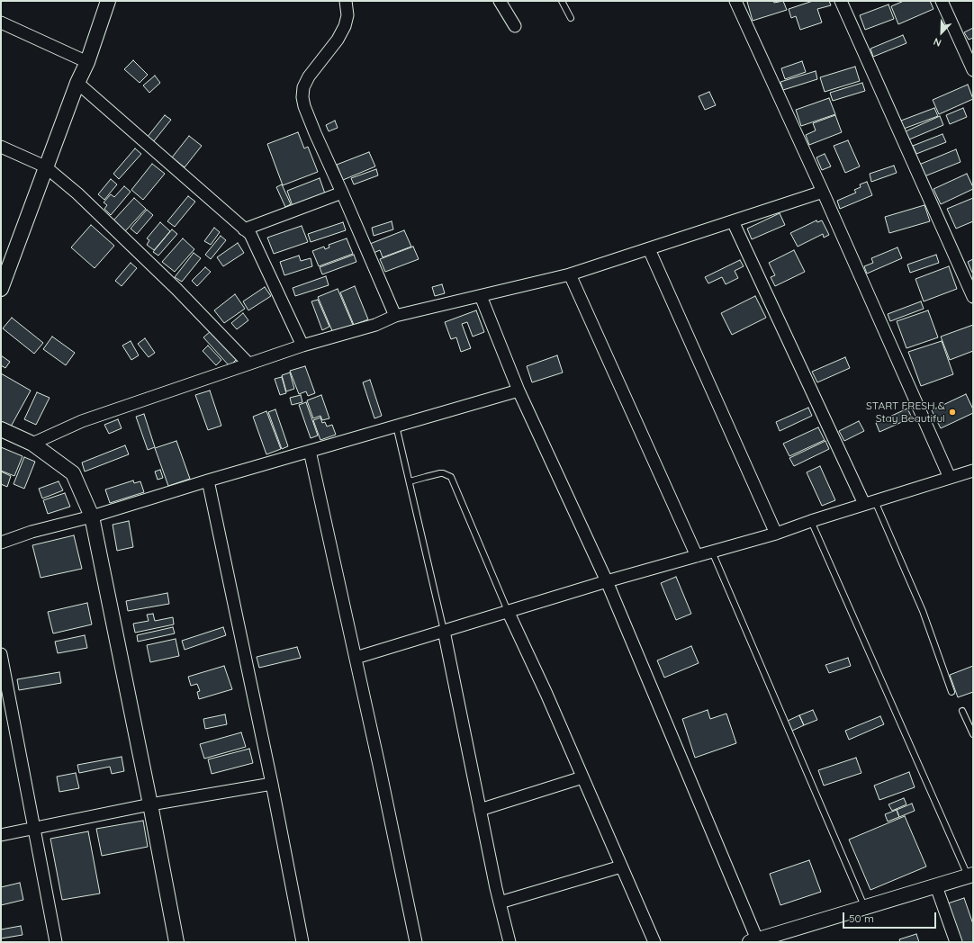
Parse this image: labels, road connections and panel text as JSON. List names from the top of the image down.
{
  "places": ["START FRESH & Stay Beautiful"],
  "scale_bar": "50 m",
  "north": "bottom left"
}
